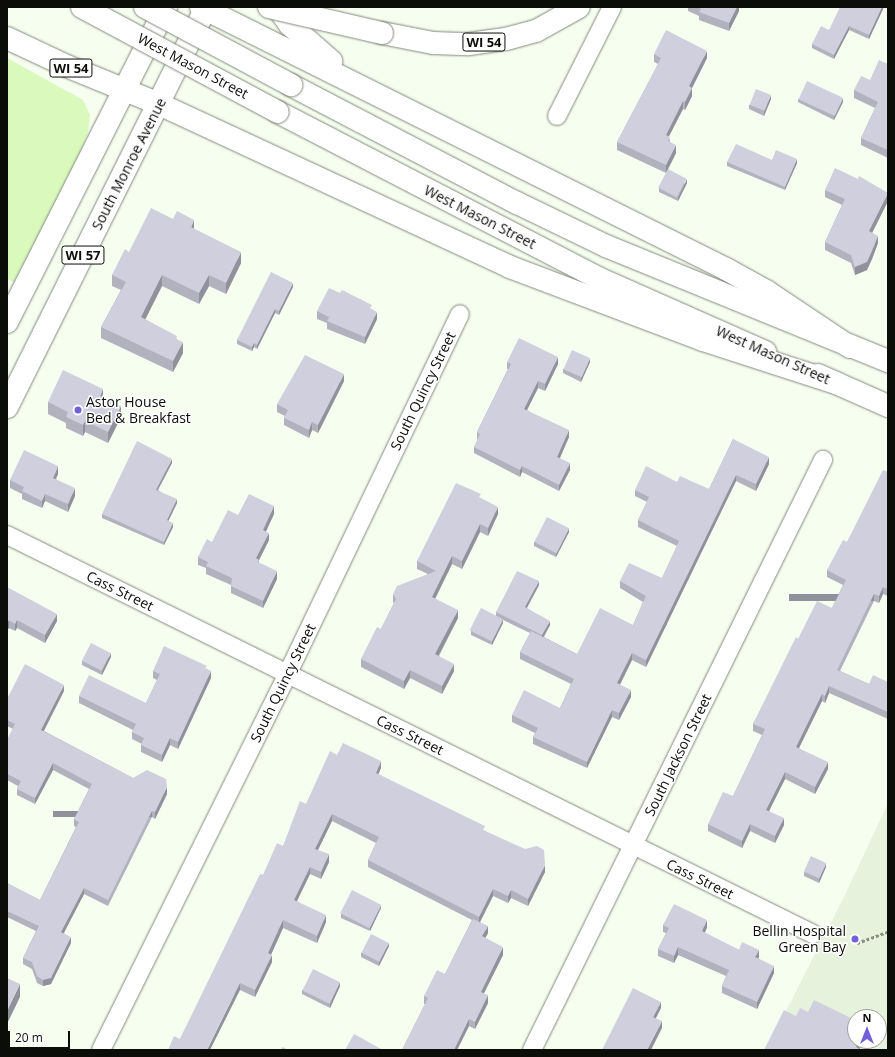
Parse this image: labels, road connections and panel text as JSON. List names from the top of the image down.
{
  "streets": {
    "main road": [
      "WI 54",
      "West Mason Street",
      "South Monroe Avenue",
      "WI 57"
    ],
    "street": ["South Quincy Street", "Cass Street", "South Jackson Street"]
  },
  "crossings": [
    ["WI 54", "WI 57"],
    ["South Quincy Street", "Cass Street"],
    ["Cass Street", "South Jackson Street"]
  ],
  "places": ["Astor House Bed & Breakfast", "Bellin Hospital Green Bay"],
  "scale_bar": "20 m",
  "north": "top"
}
